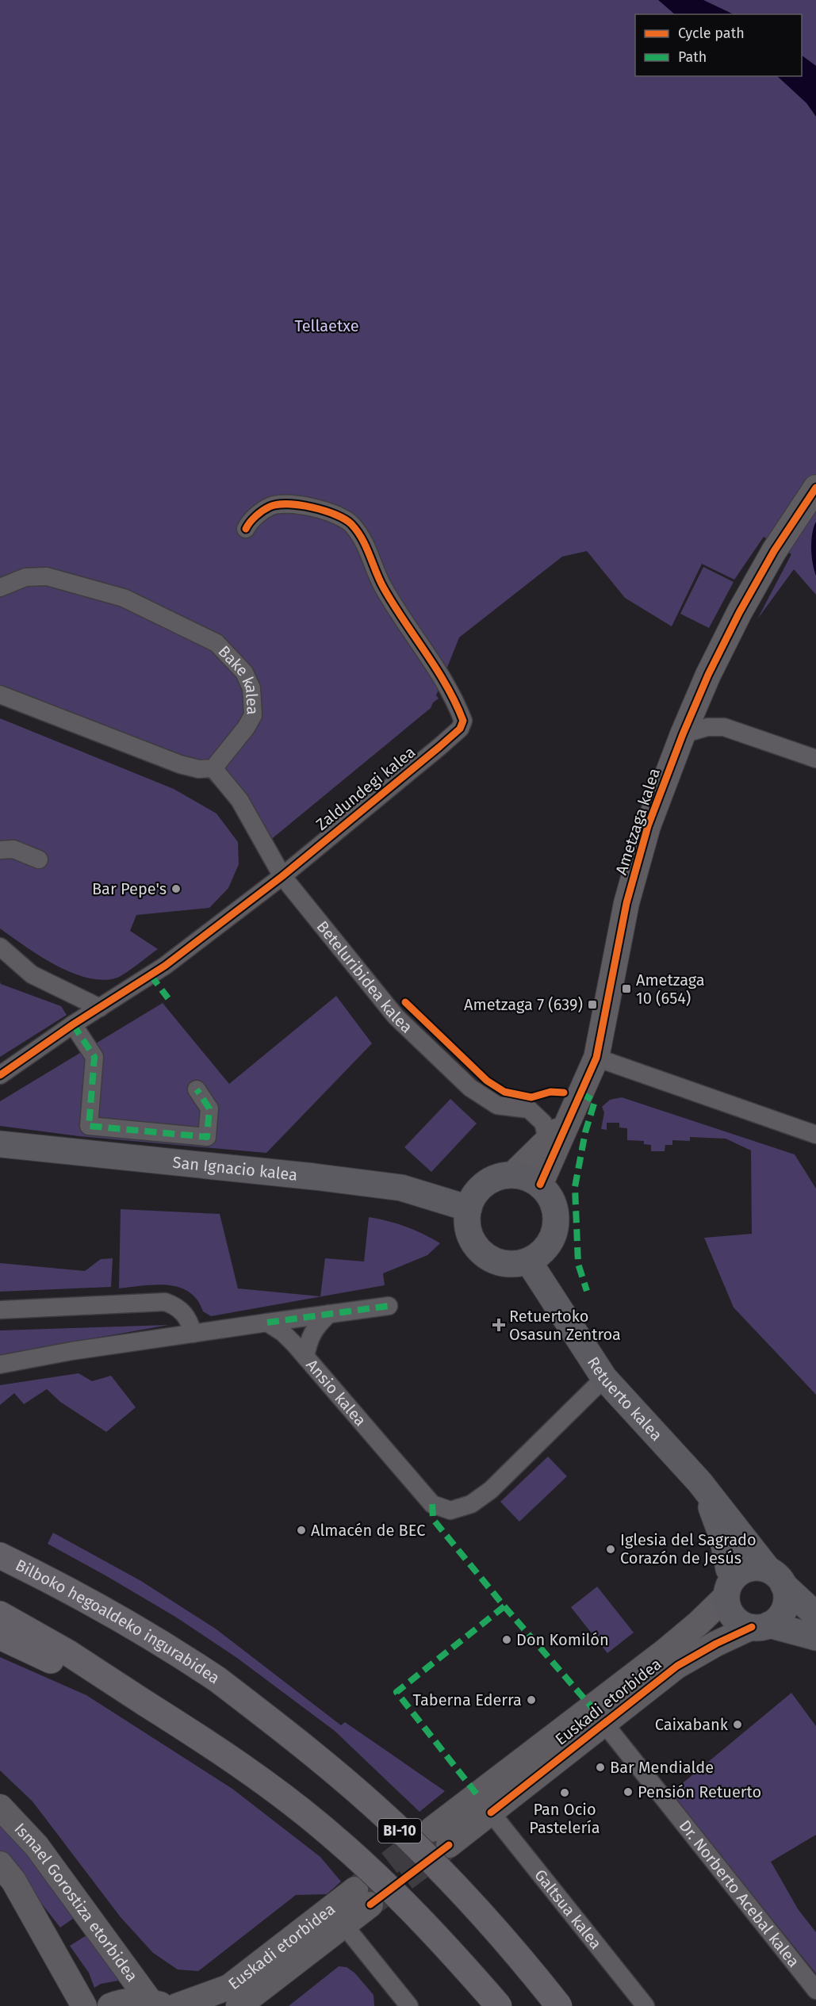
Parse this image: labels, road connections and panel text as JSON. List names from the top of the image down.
{
  "streets": {
    "highway": ["Bilboko hegoaldeko ingurabidea", "BI-10"],
    "main road": ["San Ignacio kalea", "Retuerto kalea"],
    "street": [
      "Bake kalea",
      "Zaldundegi kalea",
      "Ametzaga kalea",
      "Beteluribidea kalea",
      "Ansio kalea",
      "Euskadi etorbidea",
      "Dr. Norberto Acebal kalea",
      "Ismael Gorostiza etorbidea",
      "Galtsua kalea"
    ]
  },
  "crossings": [
    ["Bake kalea", "Beteluribidea kalea"],
    ["Zaldundegi kalea", "Beteluribidea kalea"],
    ["Ametzaga kalea", "Beteluribidea kalea"],
    ["Ametzaga kalea", "San Ignacio kalea"],
    ["Ametzaga kalea", "Retuerto kalea"],
    ["San Ignacio kalea", "Retuerto kalea"],
    ["Ansio kalea", "Retuerto kalea"],
    ["Euskadi etorbidea", "Dr. Norberto Acebal kalea"],
    ["Euskadi etorbidea", "Galtsua kalea"]
  ],
  "parks": ["Tellaetxe"],
  "places": {
    "other": [
      "Bar Pepe's",
      "Almacén de BEC",
      "Iglesia del Sagrado Corazón de Jesús",
      "Don Komilón",
      "Taberna Ederra",
      "Caixabank",
      "Bar Mendialde",
      "Pensión Retuerto",
      "Pan Ocio Pastelería"
    ],
    "transit": ["Ametzaga 10 (654)", "Ametzaga 7 (639)"],
    "health": ["Retuertoko Osasun Zentroa"]
  },
  "legend": ["Cycle path", "Path"]
}
